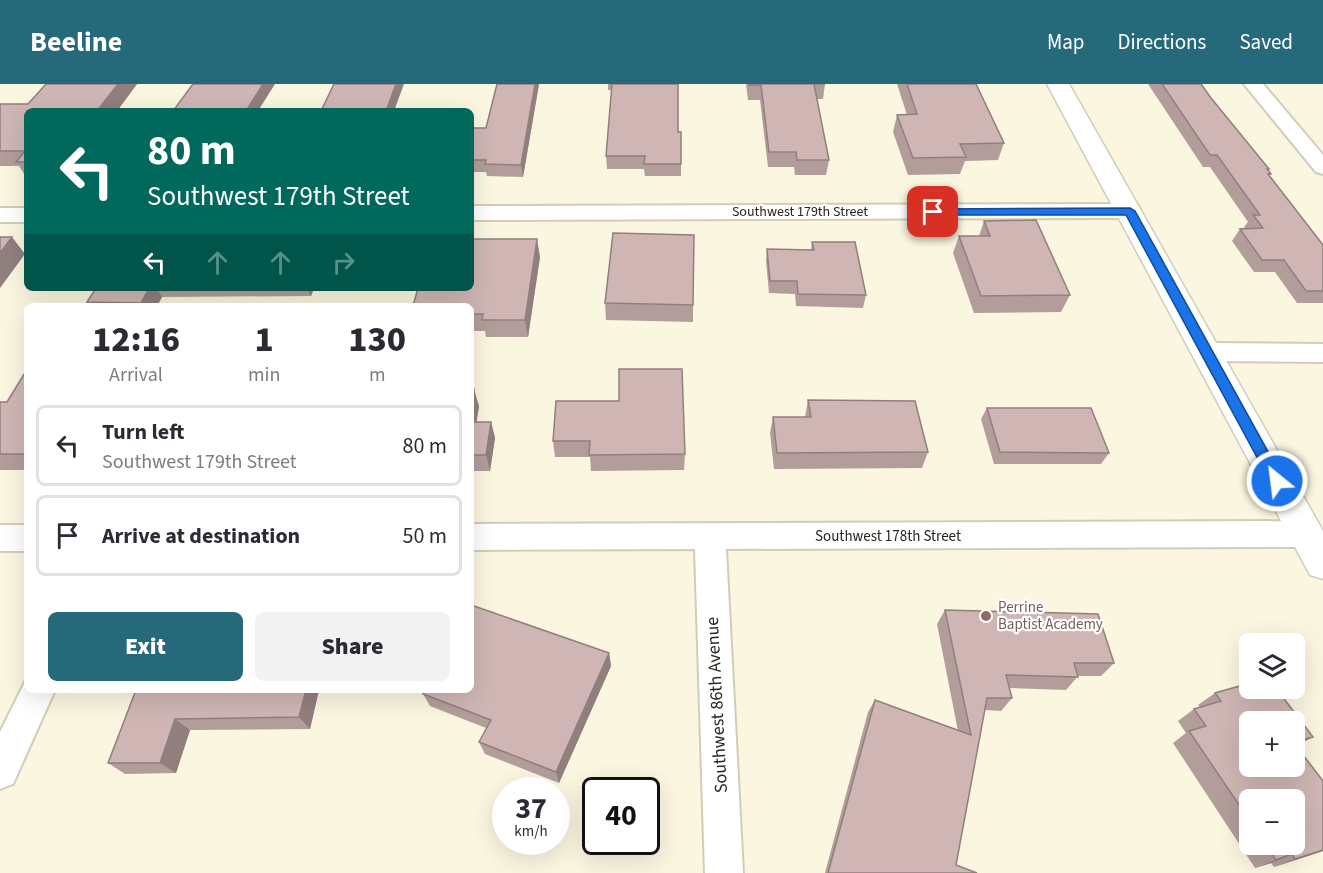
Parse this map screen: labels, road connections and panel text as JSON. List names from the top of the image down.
{
  "streets": {
    "street": ["Southwest 179th Street", "Southwest 178th Street", "Southwest 86th Avenue"]
  },
  "crossings": [
    ["Southwest 178th Street", "Southwest 86th Avenue"]
  ],
  "places": ["Perrine Baptist Academy"],
  "page": {
    "header": "Beeline",
    "nav": ["Map", "Directions", "Saved"],
    "turn": ["80 m", "Southwest 179th Street"],
    "eta": [
      "12:16",
      "Arrival",
      "1",
      "min",
      "130",
      "m"
    ],
    "list": [
      {
        "name": "Turn left",
        "note": "Southwest 179th Street",
        "value": "80 m"
      },
      {
        "name": "Arrive at destination",
        "value": "50 m"
      }
    ],
    "buttons": ["Exit", "Share"],
    "map_buttons": ["+", "−"],
    "speed": "37 km/h",
    "limit": "40"
  }
}
